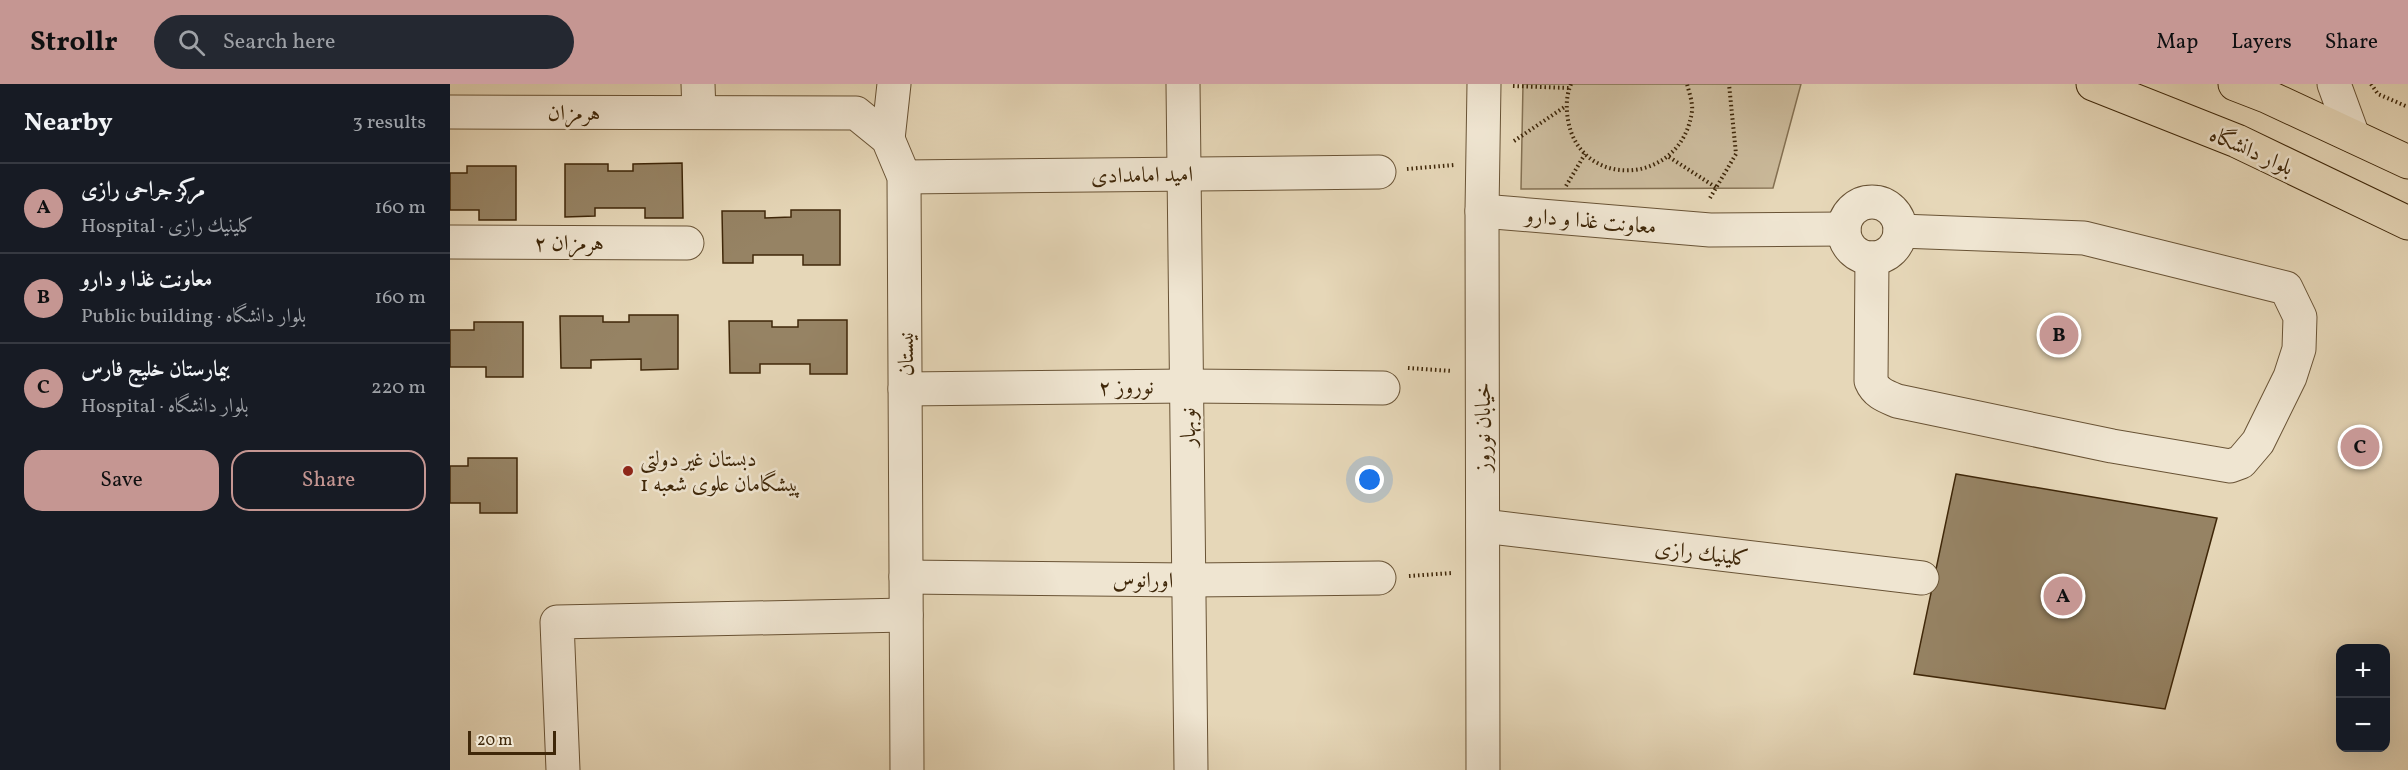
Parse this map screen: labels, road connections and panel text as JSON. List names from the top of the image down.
{
  "streets": {
    "main road": ["بلوار دانشگاه"],
    "street": [
      "هرمزان",
      "امید امامدادی",
      "معاونت غذا و دارو",
      "هرمزان ۲",
      "نیستان",
      "نوروز ۲",
      "نوبهار",
      "خیابان نوروز",
      "كلينيك رازی",
      "اورانوس"
    ]
  },
  "crossings": [
    ["هرمزان", "نیستان"],
    ["امید امامدادی", "نیستان"],
    ["امید امامدادی", "نوبهار"],
    ["معاونت غذا و دارو", "خیابان نوروز"],
    ["نیستان", "نوروز ۲"],
    ["نیستان", "اورانوس"],
    ["نوروز ۲", "نوبهار"],
    ["نوبهار", "اورانوس"],
    ["خیابان نوروز", "كلينيك رازی"]
  ],
  "places": ["دبستان غیر دولتی پیشگامان علوی شعبه 1"],
  "scale_bar": "20 m",
  "page": {
    "header": "Strollr",
    "search": "Search here",
    "nav": ["Map", "Layers", "Share"],
    "heading": ["Nearby", "3 results"],
    "list": [
      {
        "mark": "A",
        "name": "مرکز جراحی رازی",
        "note": "Hospital · كلينيك رازی",
        "value": "160 m"
      },
      {
        "mark": "B",
        "name": "معاونت غذا و دارو",
        "note": "Public building · بلوار دانشگاه",
        "value": "160 m"
      },
      {
        "mark": "C",
        "name": "بیمارستان خلیج فارس",
        "note": "Hospital · بلوار دانشگاه",
        "value": "220 m"
      }
    ],
    "pins": ["B", "C", "A"],
    "buttons": ["Save", "Share"],
    "map_buttons": ["+", "−"],
    "scale": "20 m"
  }
}
